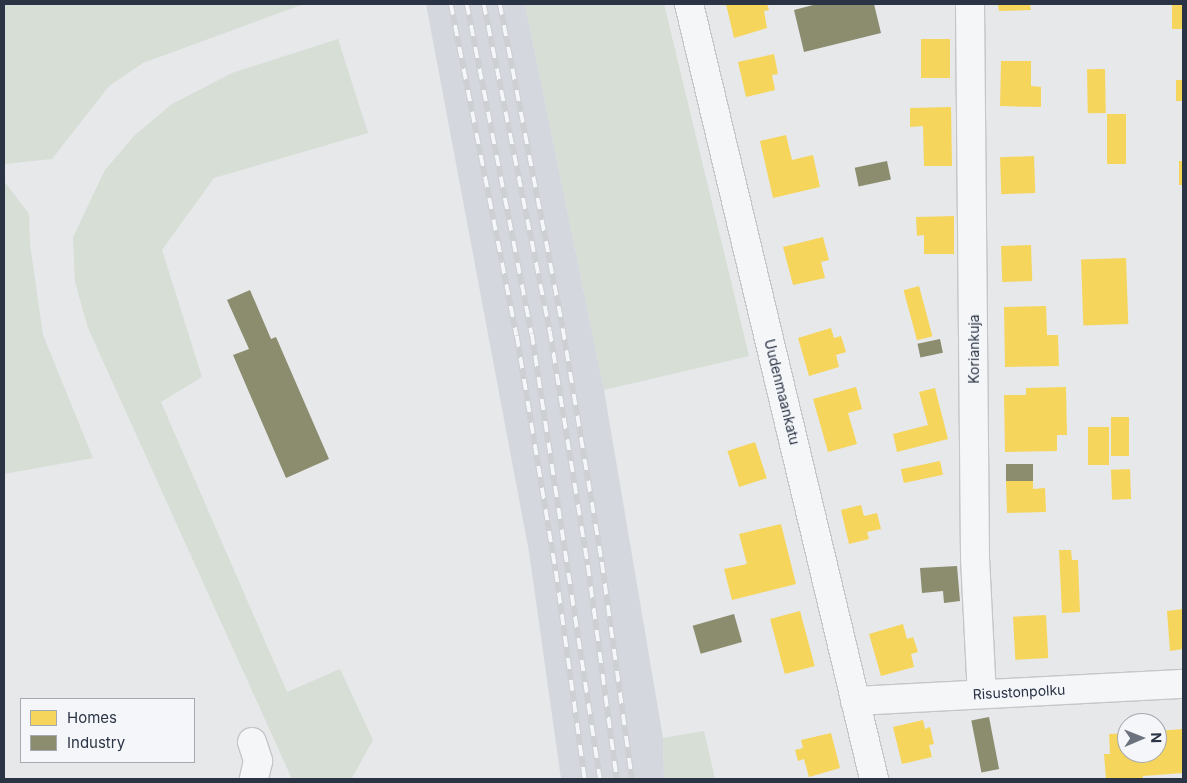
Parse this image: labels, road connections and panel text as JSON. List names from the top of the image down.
{
  "streets": {
    "street": ["Koriankuja", "Uudenmaankatu", "Risustonpolku"]
  },
  "crossings": [
    ["Koriankuja", "Risustonpolku"],
    ["Uudenmaankatu", "Risustonpolku"]
  ],
  "legend": ["Homes", "Industry"],
  "north": "right"
}
